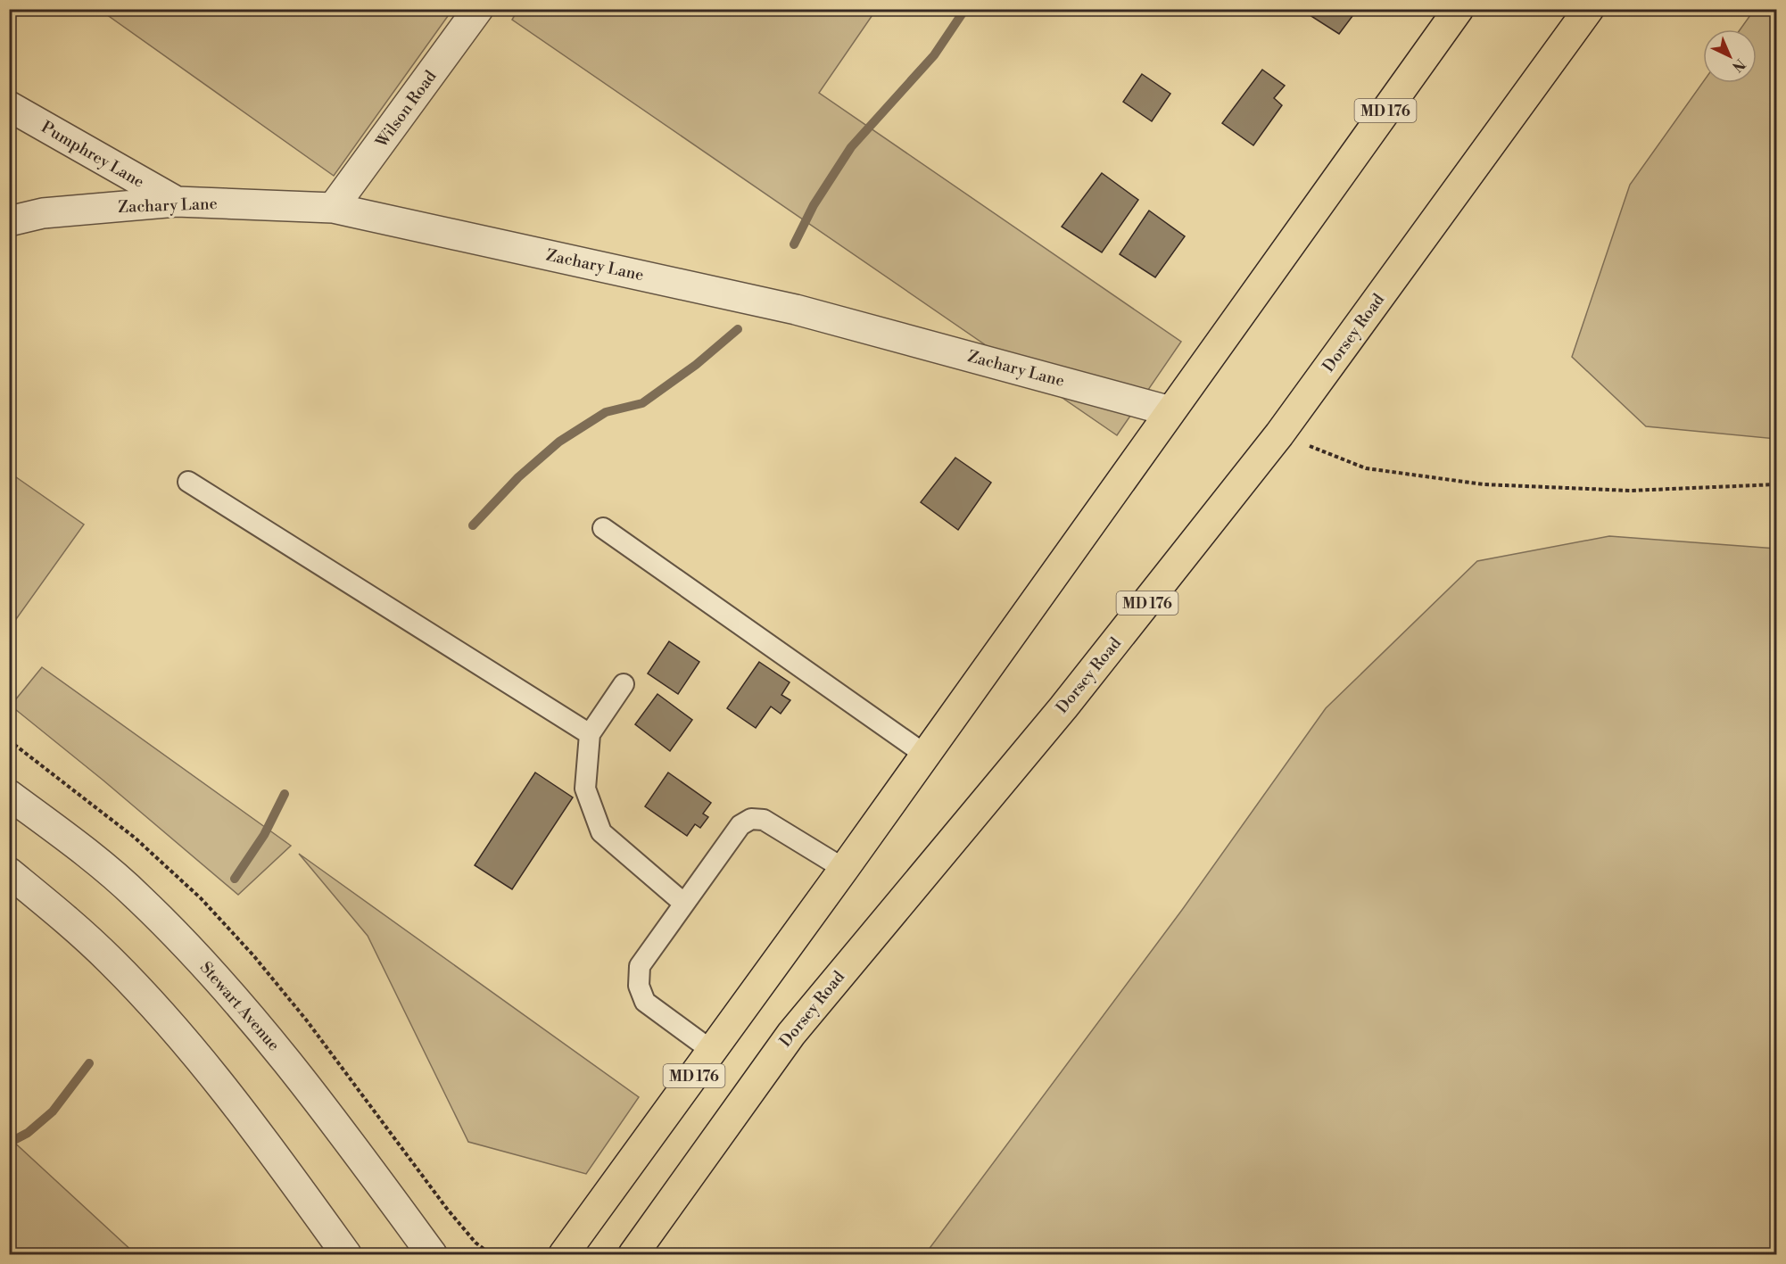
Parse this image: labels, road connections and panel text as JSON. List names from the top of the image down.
{
  "streets": {
    "main road": ["MD 176", "Dorsey Road"],
    "street": [
      "Wilson Road",
      "Pumphrey Lane",
      "Zachary Lane",
      "Stewart Avenue"
    ]
  },
  "crossings": [
    ["Wilson Road", "Zachary Lane"],
    ["MD 176", "Zachary Lane"],
    ["Pumphrey Lane", "Zachary Lane"]
  ],
  "north": "bottom right"
}
